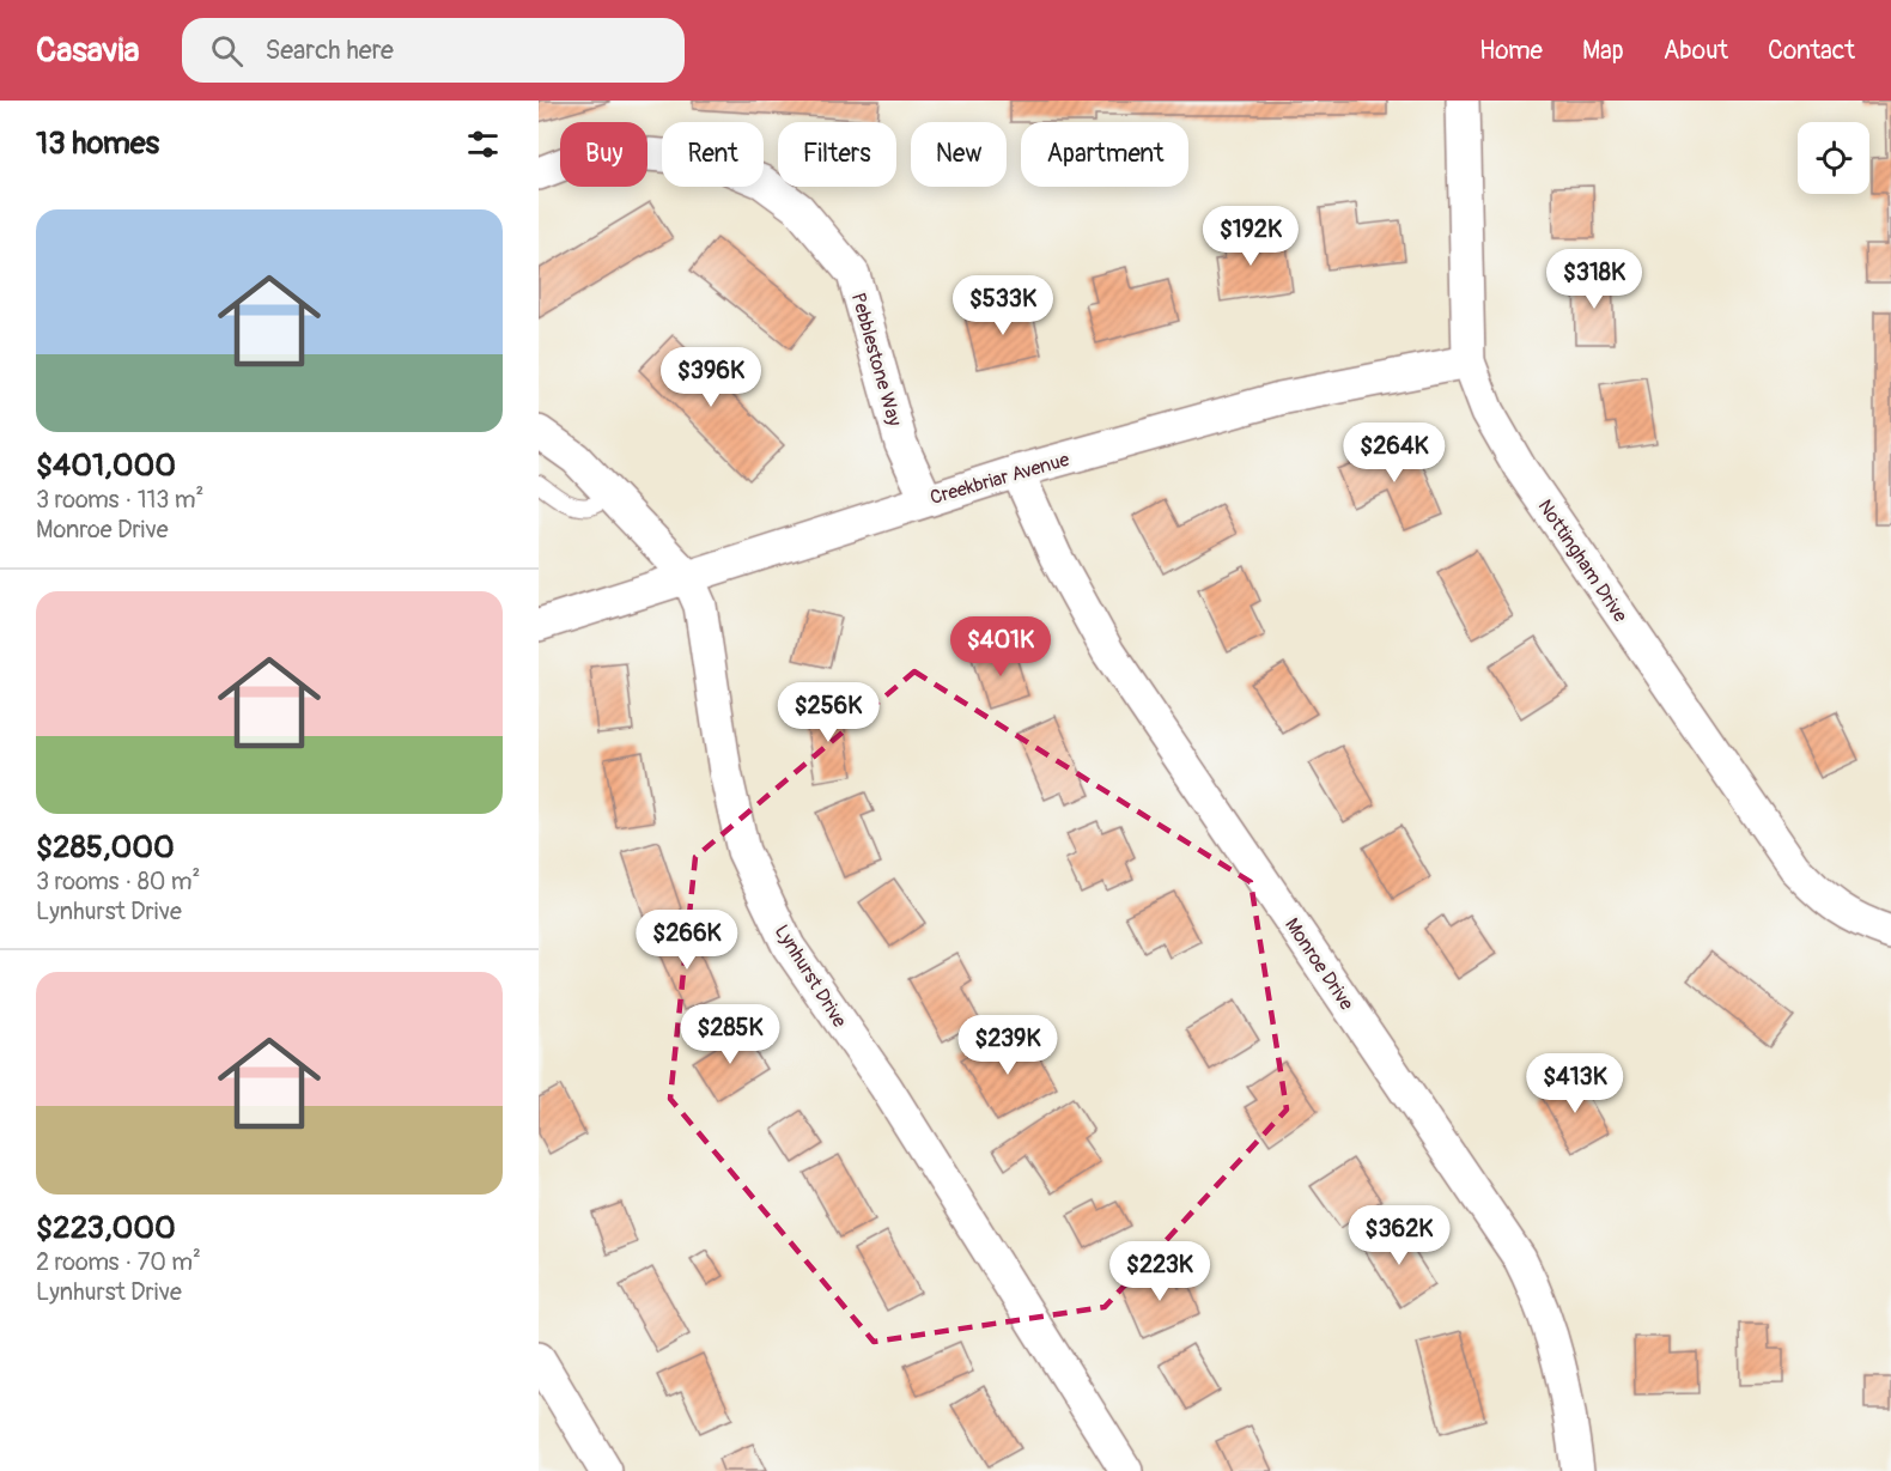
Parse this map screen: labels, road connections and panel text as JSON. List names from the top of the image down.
{
  "streets": {
    "street": [
      "Pebblestone Way",
      "Creekbriar Avenue",
      "Nottingham Drive",
      "Monroe Drive",
      "Lynhurst Drive"
    ]
  },
  "crossings": [
    ["Pebblestone Way", "Creekbriar Avenue"],
    ["Creekbriar Avenue", "Nottingham Drive"],
    ["Creekbriar Avenue", "Monroe Drive"],
    ["Creekbriar Avenue", "Lynhurst Drive"]
  ],
  "page": {
    "header": "Casavia",
    "search": "Search here",
    "nav": [
      "Home",
      "Map",
      "About",
      "Contact"
    ],
    "heading": "13 homes",
    "chip": [
      "Buy",
      "Rent",
      "Filters",
      "New",
      "Apartment"
    ],
    "list": [
      {
        "name": "$401,000",
        "note": "3 rooms · 113 m² · Monroe Drive"
      },
      {
        "name": "$285,000",
        "note": "3 rooms · 80 m² · Lynhurst Drive"
      },
      {
        "name": "$223,000",
        "note": "2 rooms · 70 m² · Lynhurst Drive"
      }
    ],
    "price": [
      "$192K",
      "$318K",
      "$533K",
      "$396K",
      "$264K",
      "$401K",
      "$256K",
      "$266K",
      "$285K",
      "$239K",
      "$413K",
      "$362K",
      "$223K"
    ]
  }
}
